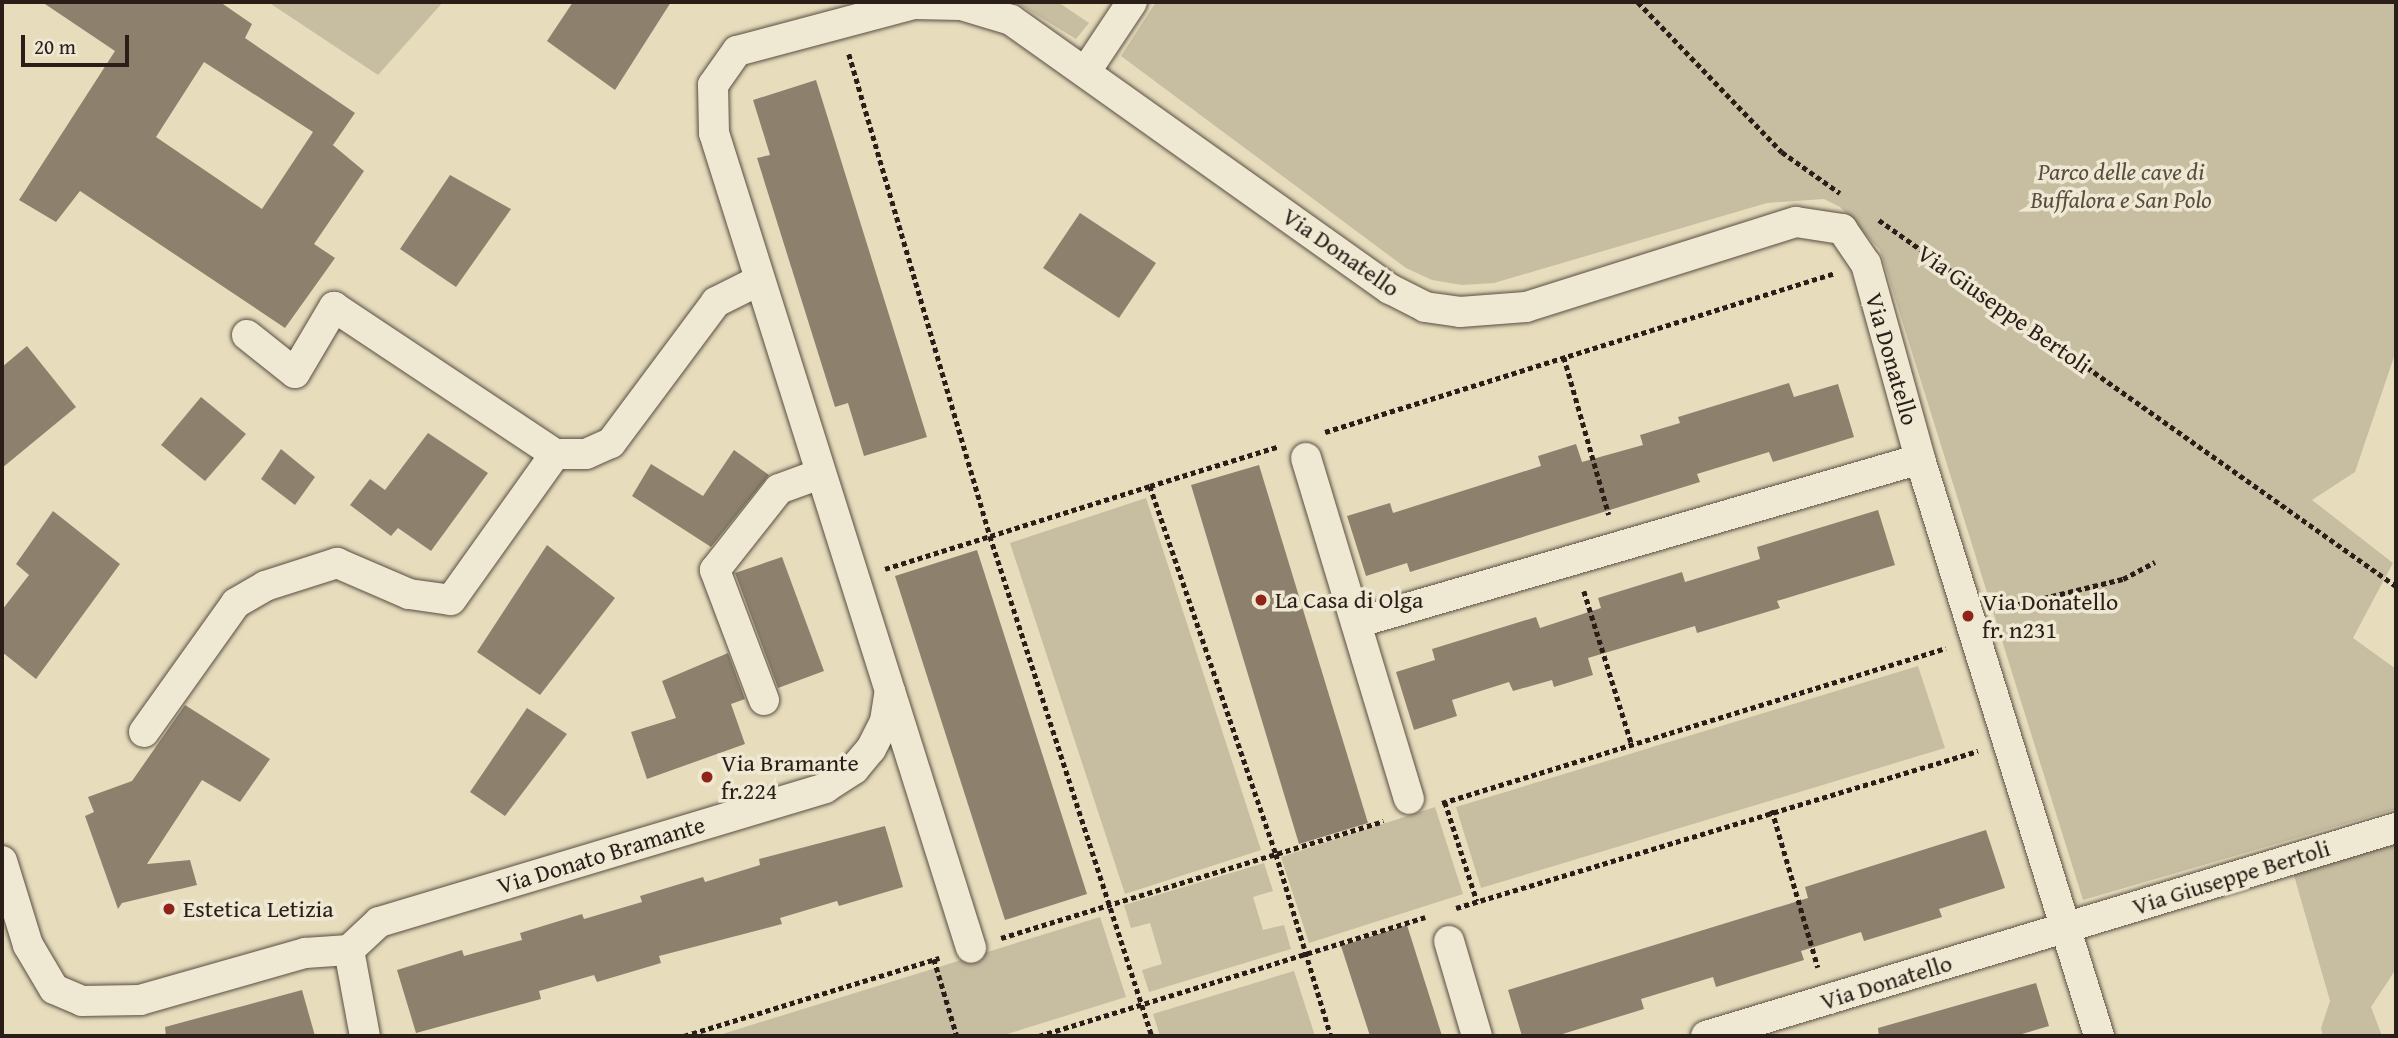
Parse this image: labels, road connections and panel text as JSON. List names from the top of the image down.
{
  "streets": {
    "street": ["Via Donatello", "Via Giuseppe Bertoli", "Via Donato Bramante"]
  },
  "crossings": [
    ["Via Donatello", "Via Giuseppe Bertoli"]
  ],
  "parks": ["Parco delle cave di Buffalora e San Polo"],
  "places": [
    "La Casa di Olga",
    "Via Donatello fr. n231",
    "Via Bramante fr.224",
    "Estetica Letizia"
  ],
  "scale_bar": "20 m"
}
